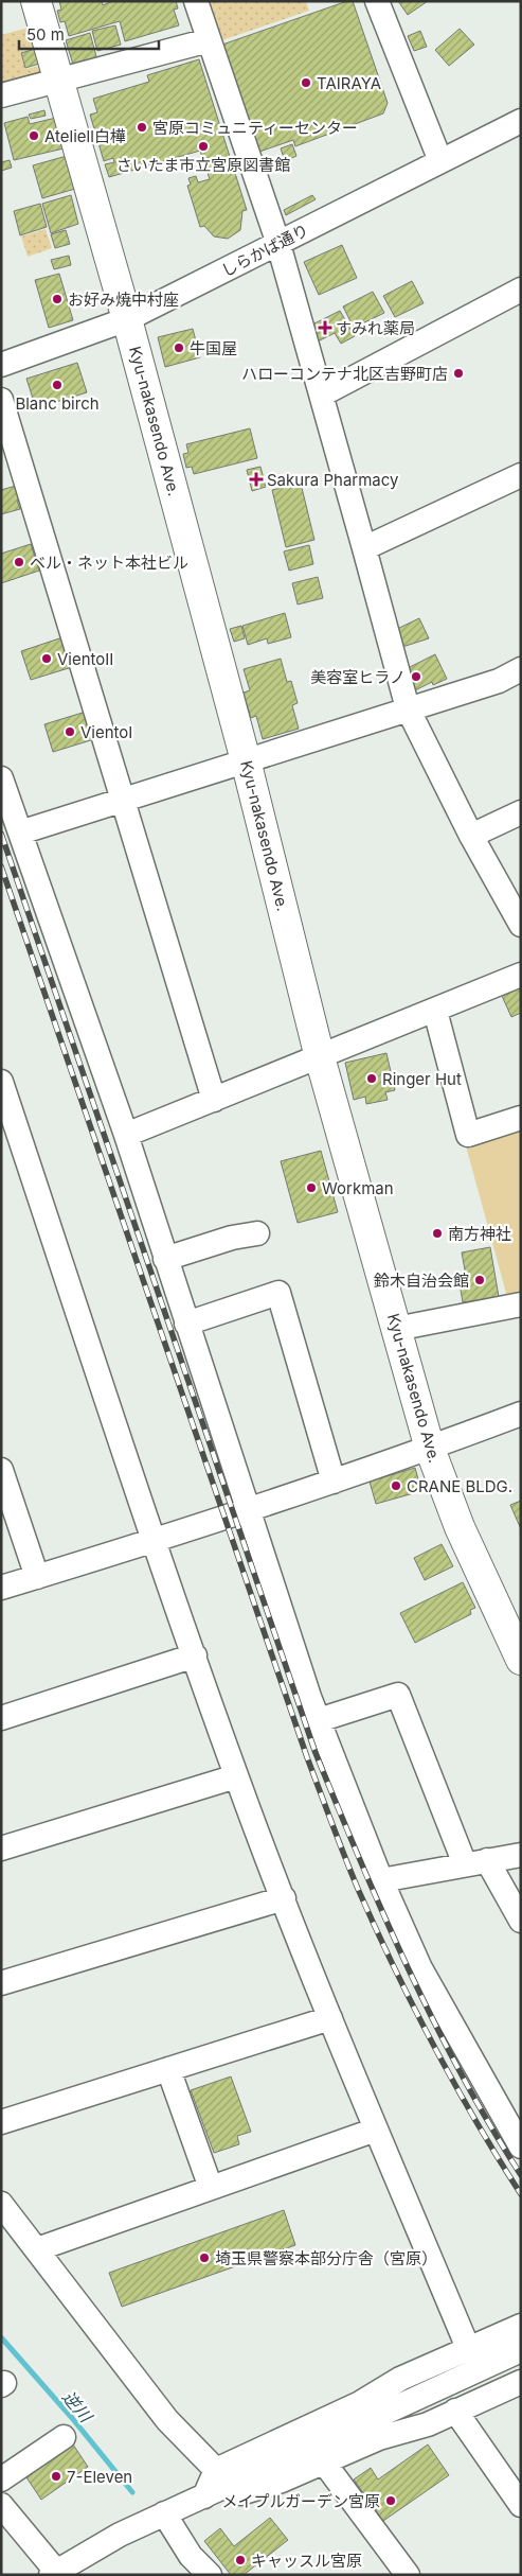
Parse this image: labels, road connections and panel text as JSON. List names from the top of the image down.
{
  "streets": {
    "main road": ["Kyu-nakasendo Ave."],
    "street": ["しらかば通り"]
  },
  "crossings": [
    ["しらかば通り", "Kyu-nakasendo Ave."]
  ],
  "water": ["逆川"],
  "places": {
    "other": [
      "TAIRAYA",
      "宮原コミュニティーセンター",
      "Ateliell白樺",
      "さいたま市立宮原図書館",
      "お好み焼中村座",
      "牛国屋",
      "ハローコンテナ北区吉野町店",
      "Blanc birch",
      "ベル・ネット本社ビル",
      "VientoⅡ",
      "美容室ヒラノ",
      "VientoⅠ",
      "Ringer Hut",
      "Workman",
      "南方神社",
      "鈴木自治会館",
      "CRANE BLDG.",
      "埼玉県警察本部分庁舎（宮原）",
      "7-Eleven",
      "メイプルガーデン宮原",
      "キャッスル宮原"
    ],
    "health": ["すみれ薬局", "Sakura Pharmacy"]
  },
  "scale_bar": "50 m"
}
